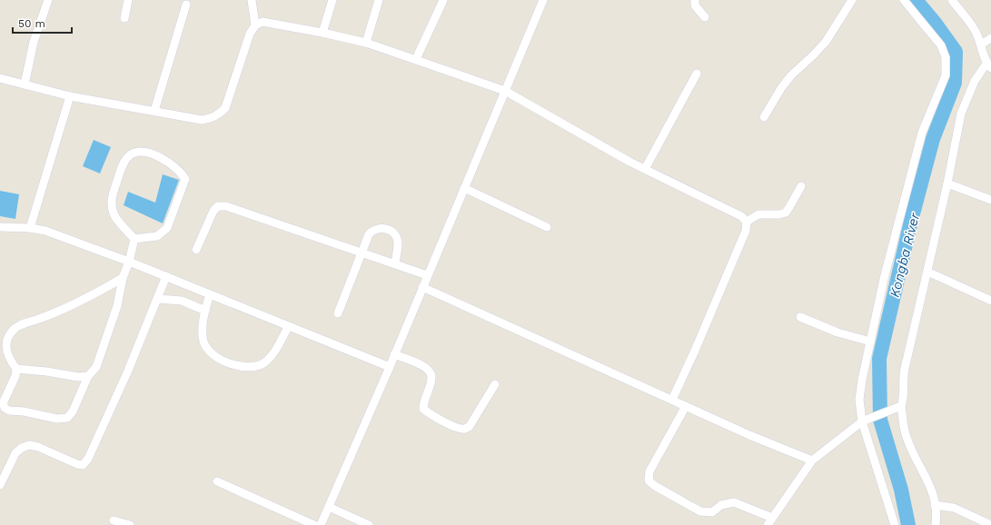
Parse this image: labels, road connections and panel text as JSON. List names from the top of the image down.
{
  "water": ["Kongba River"],
  "scale_bar": "50 m"
}
